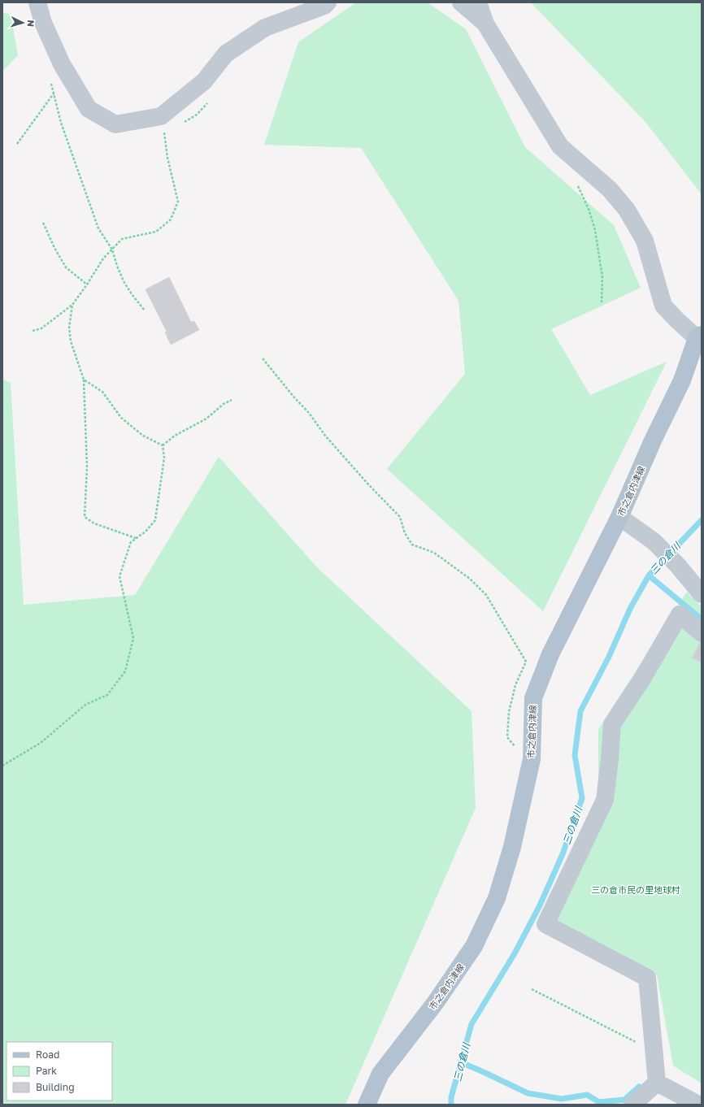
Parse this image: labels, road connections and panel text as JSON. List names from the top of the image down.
{
  "streets": {
    "main road": ["市之倉内津線"]
  },
  "water": ["三の倉川"],
  "parks": ["三の倉市民の里地球村"],
  "legend": ["Road", "Park", "Building"],
  "north": "right"
}
